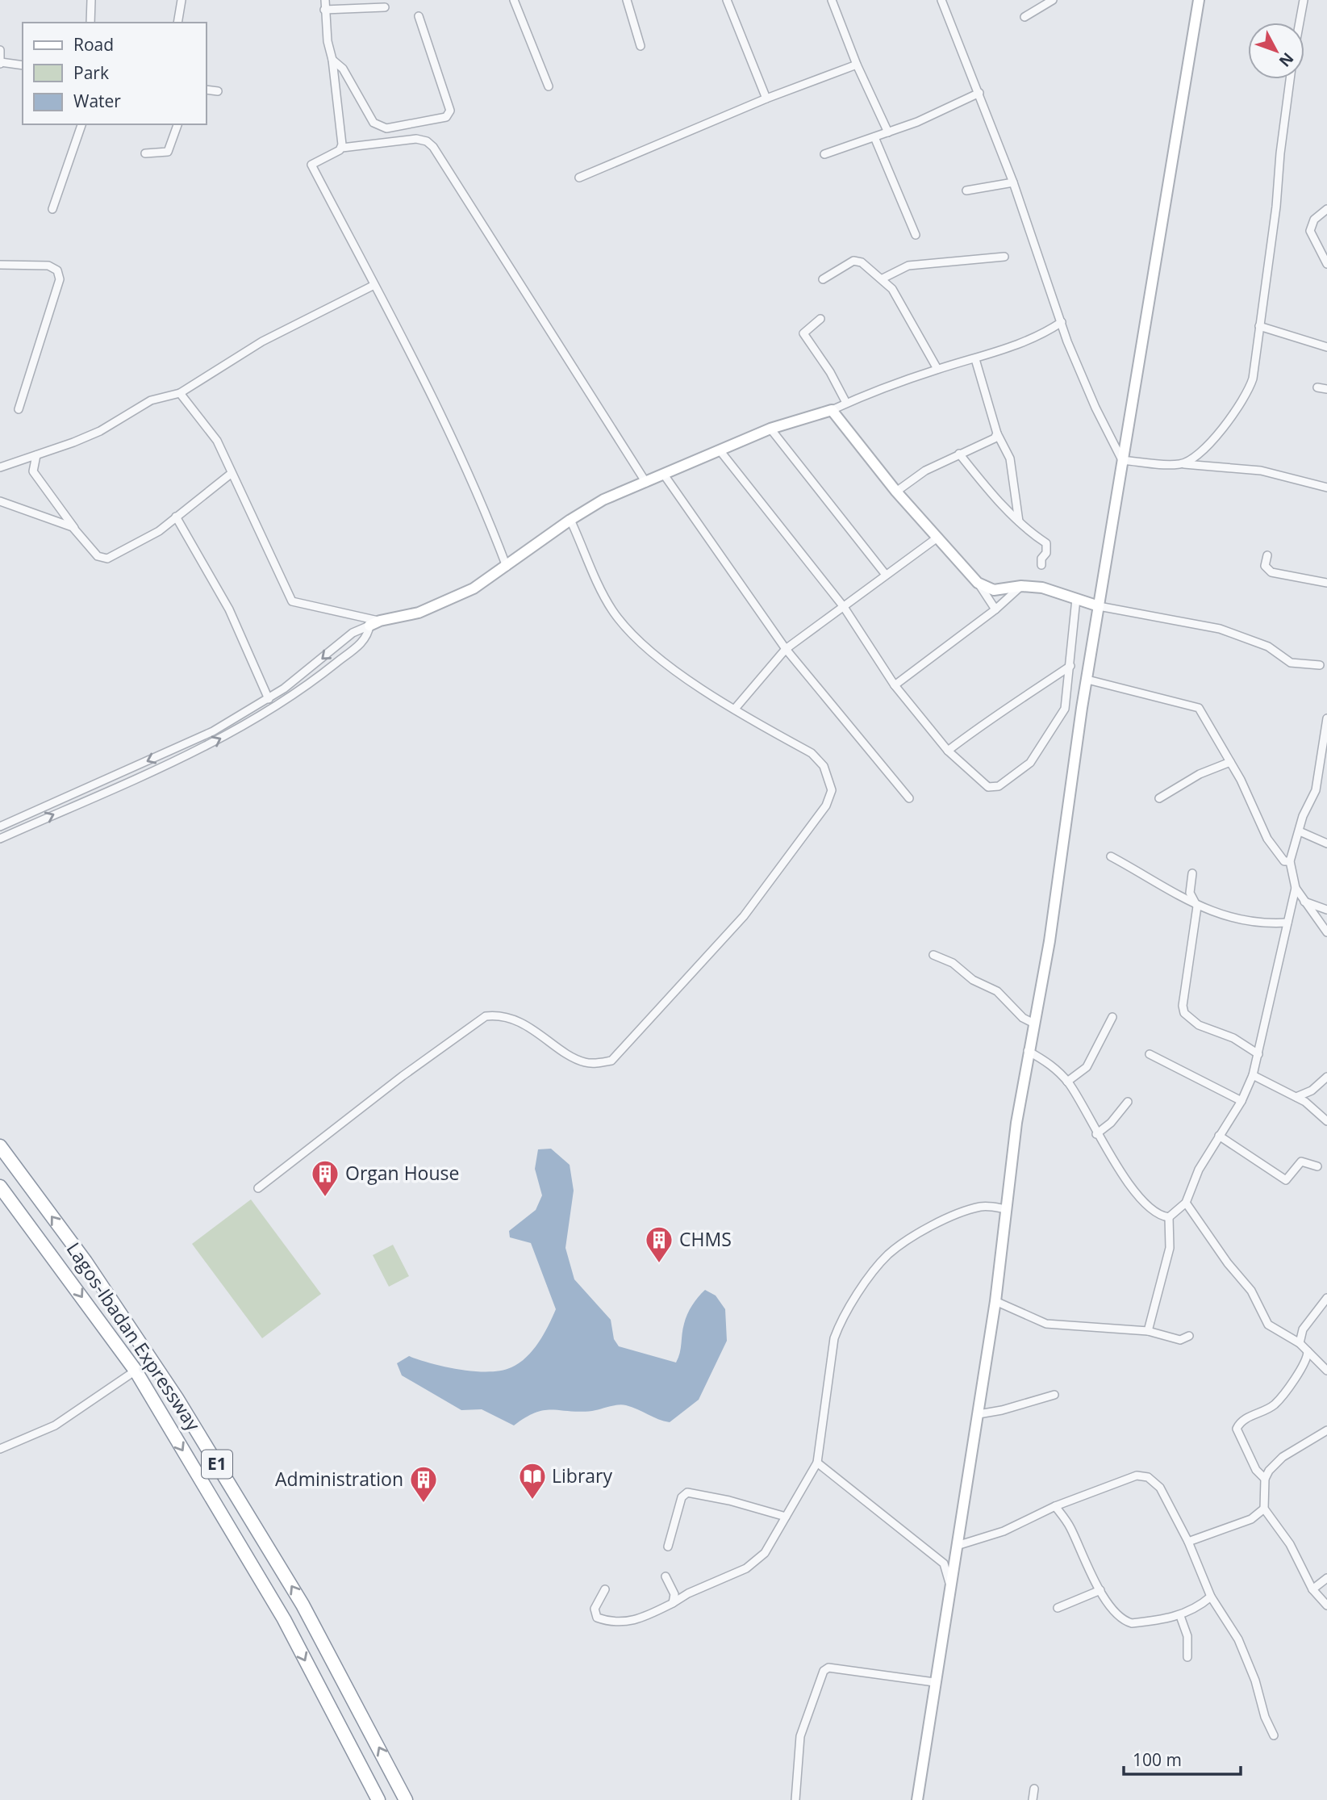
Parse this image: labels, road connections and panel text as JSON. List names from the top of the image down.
{
  "streets": {
    "highway": ["Lagos-Ibadan Expressway", "E1"]
  },
  "places": {
    "building": ["Organ House", "CHMS", "Administration"],
    "library": ["Library"]
  },
  "legend": ["Road", "Park", "Water"],
  "scale_bar": "100 m",
  "north": "bottom right"
}
